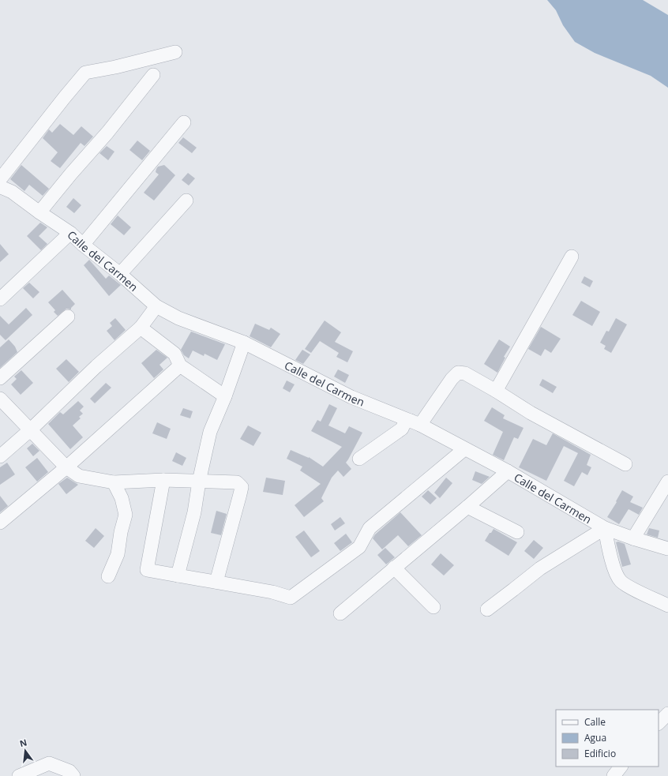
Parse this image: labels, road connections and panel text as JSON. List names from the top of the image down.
{
  "streets": {
    "street": ["Calle del Carmen"]
  },
  "legend": ["Calle", "Agua", "Edificio"],
  "north": "top"
}
